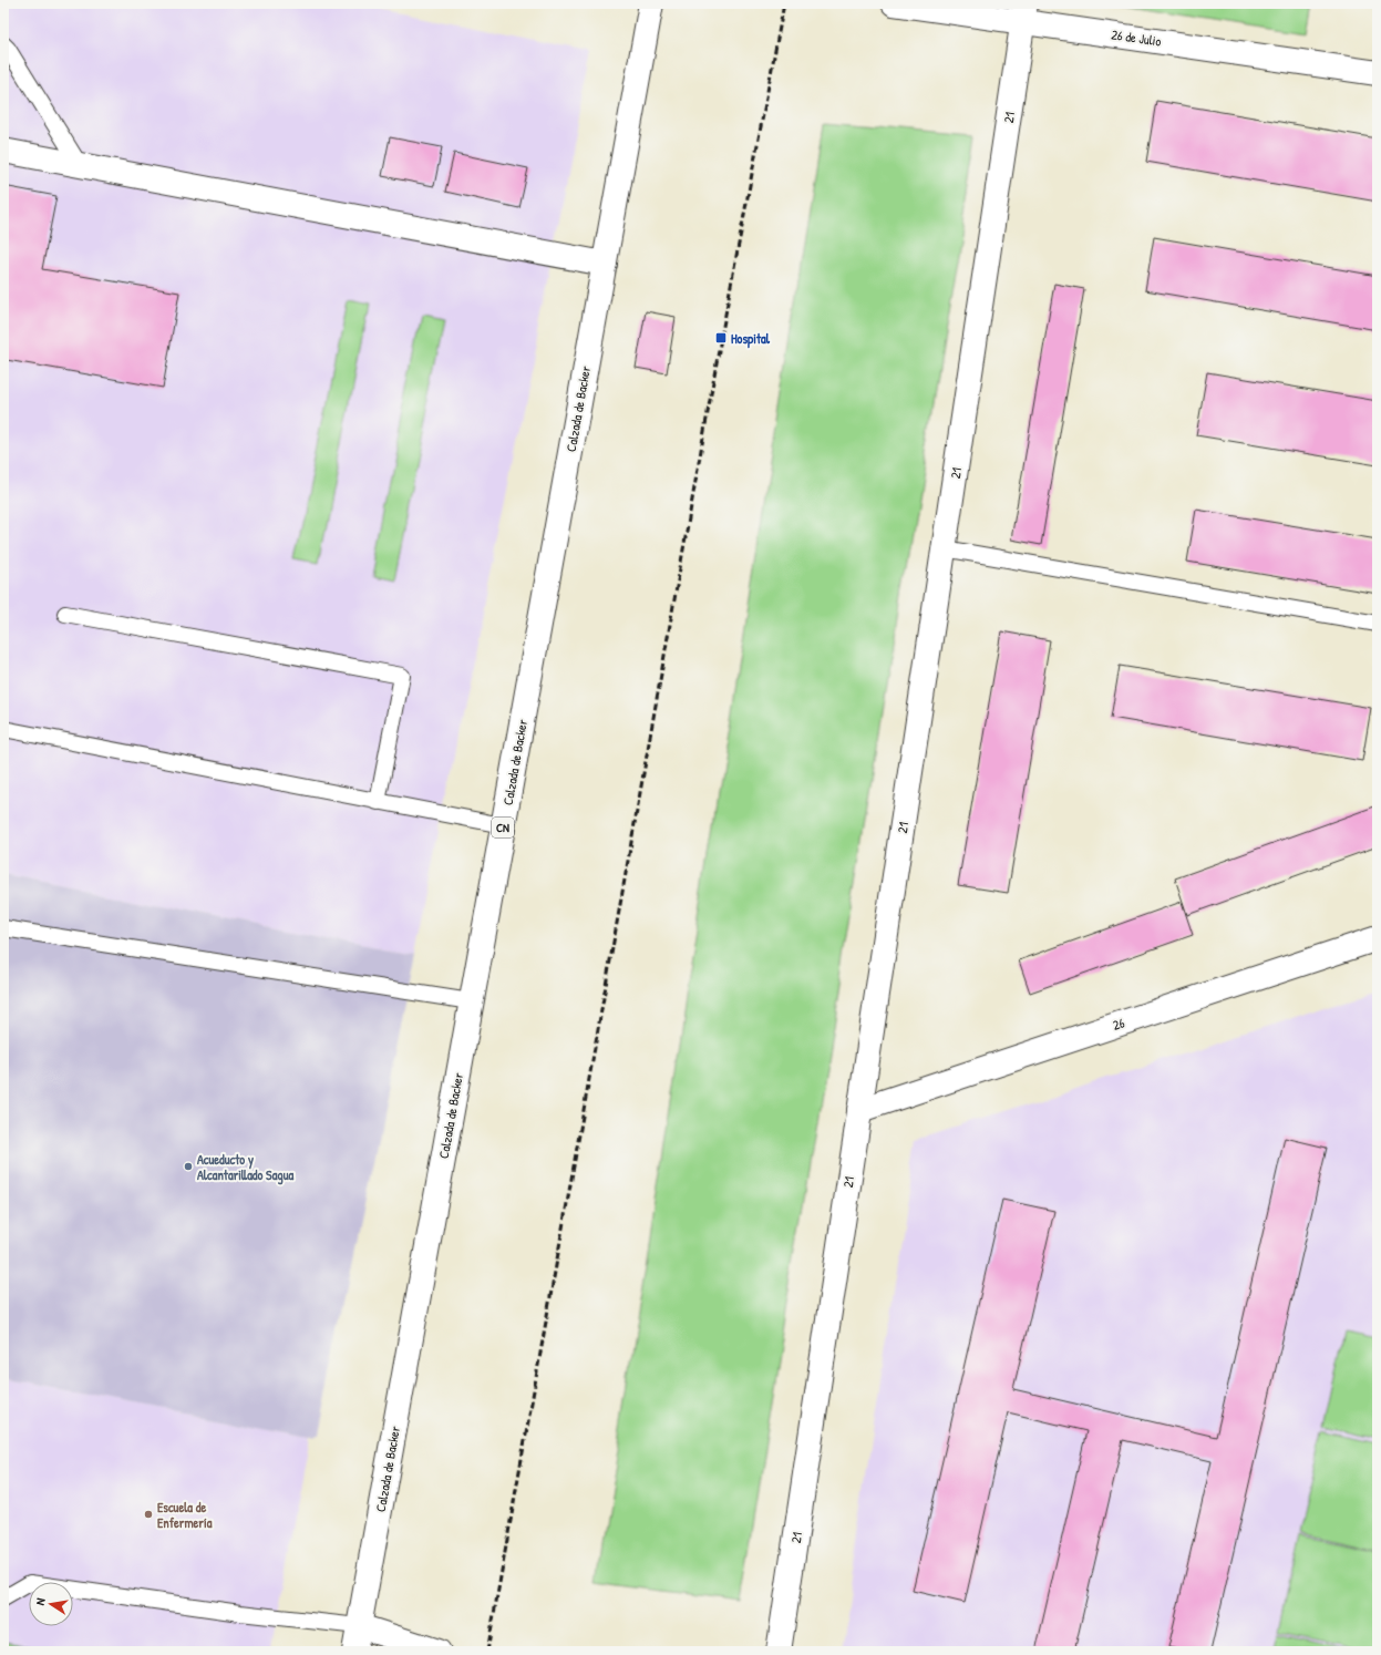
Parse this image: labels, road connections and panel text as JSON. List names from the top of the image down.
{
  "streets": {
    "street": [
      "26 de Julio",
      "21",
      "Calzada de Backer",
      "CN",
      "26"
    ]
  },
  "crossings": [
    ["26 de Julio", "21"],
    ["21", "26"]
  ],
  "places": {
    "transit": ["Hospital"],
    "other": ["Acueducto y Alcantarillado Sagua", "Escuela de Enfermería"]
  },
  "north": "left"
}
